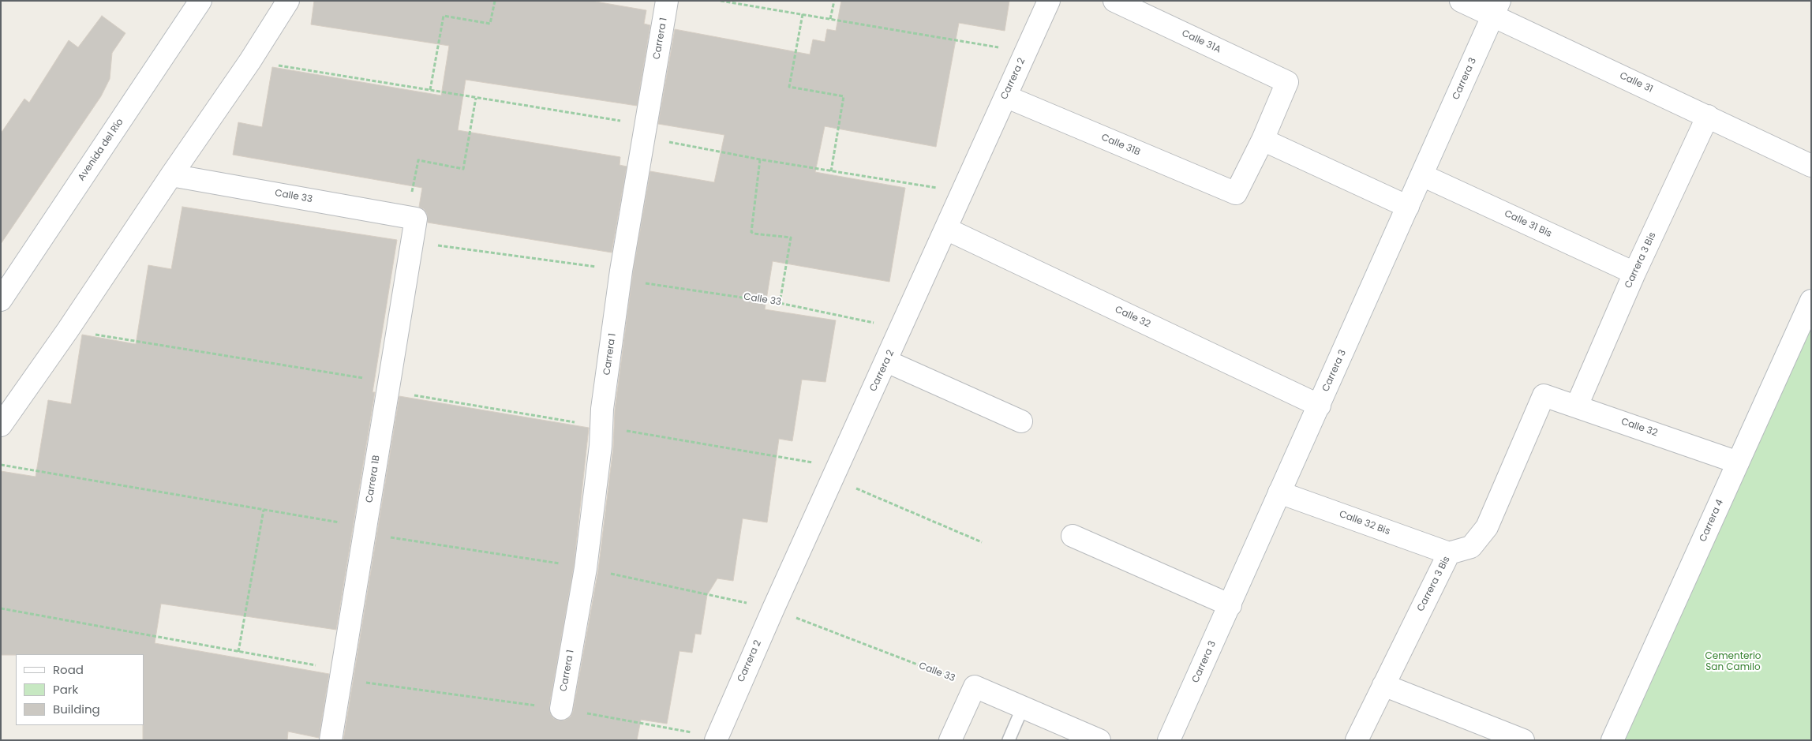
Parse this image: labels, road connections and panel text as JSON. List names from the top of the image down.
{
  "streets": {
    "street": [
      "Carrera 1",
      "Calle 31A",
      "Carrera 2",
      "Carrera 3",
      "Calle 31",
      "Calle 31B",
      "Avenida del Río",
      "Calle 33",
      "Calle 31 Bis",
      "Carrera 3 Bis",
      "Calle 32",
      "Carrera 1B",
      "Carrera 4",
      "Calle 32 Bis"
    ]
  },
  "crossings": [
    ["Carrera 1", "Calle 33"],
    ["Calle 31A", "Calle 31B"],
    ["Carrera 2", "Calle 31B"],
    ["Carrera 2", "Calle 33"],
    ["Carrera 2", "Calle 32"],
    ["Carrera 3", "Calle 31"],
    ["Carrera 3", "Calle 31 Bis"],
    ["Carrera 3", "Calle 32"],
    ["Carrera 3", "Calle 32 Bis"],
    ["Calle 31", "Carrera 3 Bis"],
    ["Calle 33", "Carrera 1B"],
    ["Calle 31 Bis", "Carrera 3 Bis"],
    ["Carrera 3 Bis", "Calle 32"],
    ["Carrera 3 Bis", "Calle 32 Bis"],
    ["Calle 32", "Carrera 4"]
  ],
  "parks": ["Cementerio San Camilo"],
  "legend": ["Road", "Park", "Building"]
}
